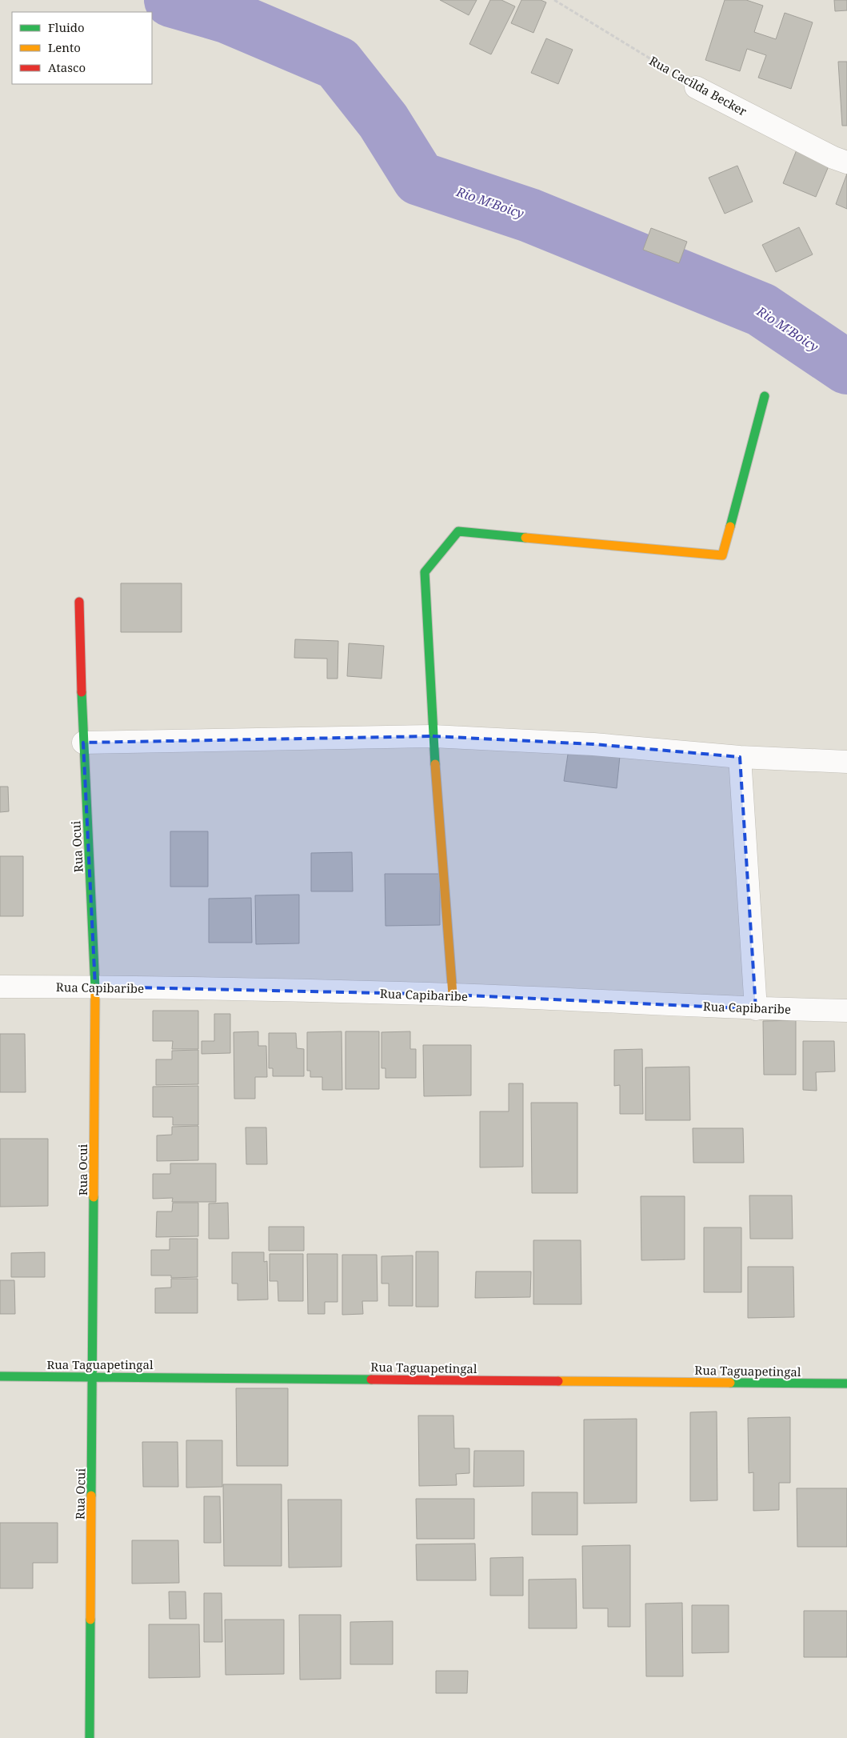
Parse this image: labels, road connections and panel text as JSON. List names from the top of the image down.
{
  "streets": {
    "street": [
      "Rua Cacilda Becker",
      "Rua Ocui",
      "Rua Capibaribe",
      "Rua Taguapetingal"
    ]
  },
  "crossings": [
    ["Rua Ocui", "Rua Capibaribe"],
    ["Rua Ocui", "Rua Taguapetingal"]
  ],
  "water": ["Rio M'Boicy"],
  "legend": ["Fluido", "Lento", "Atasco"]
}
